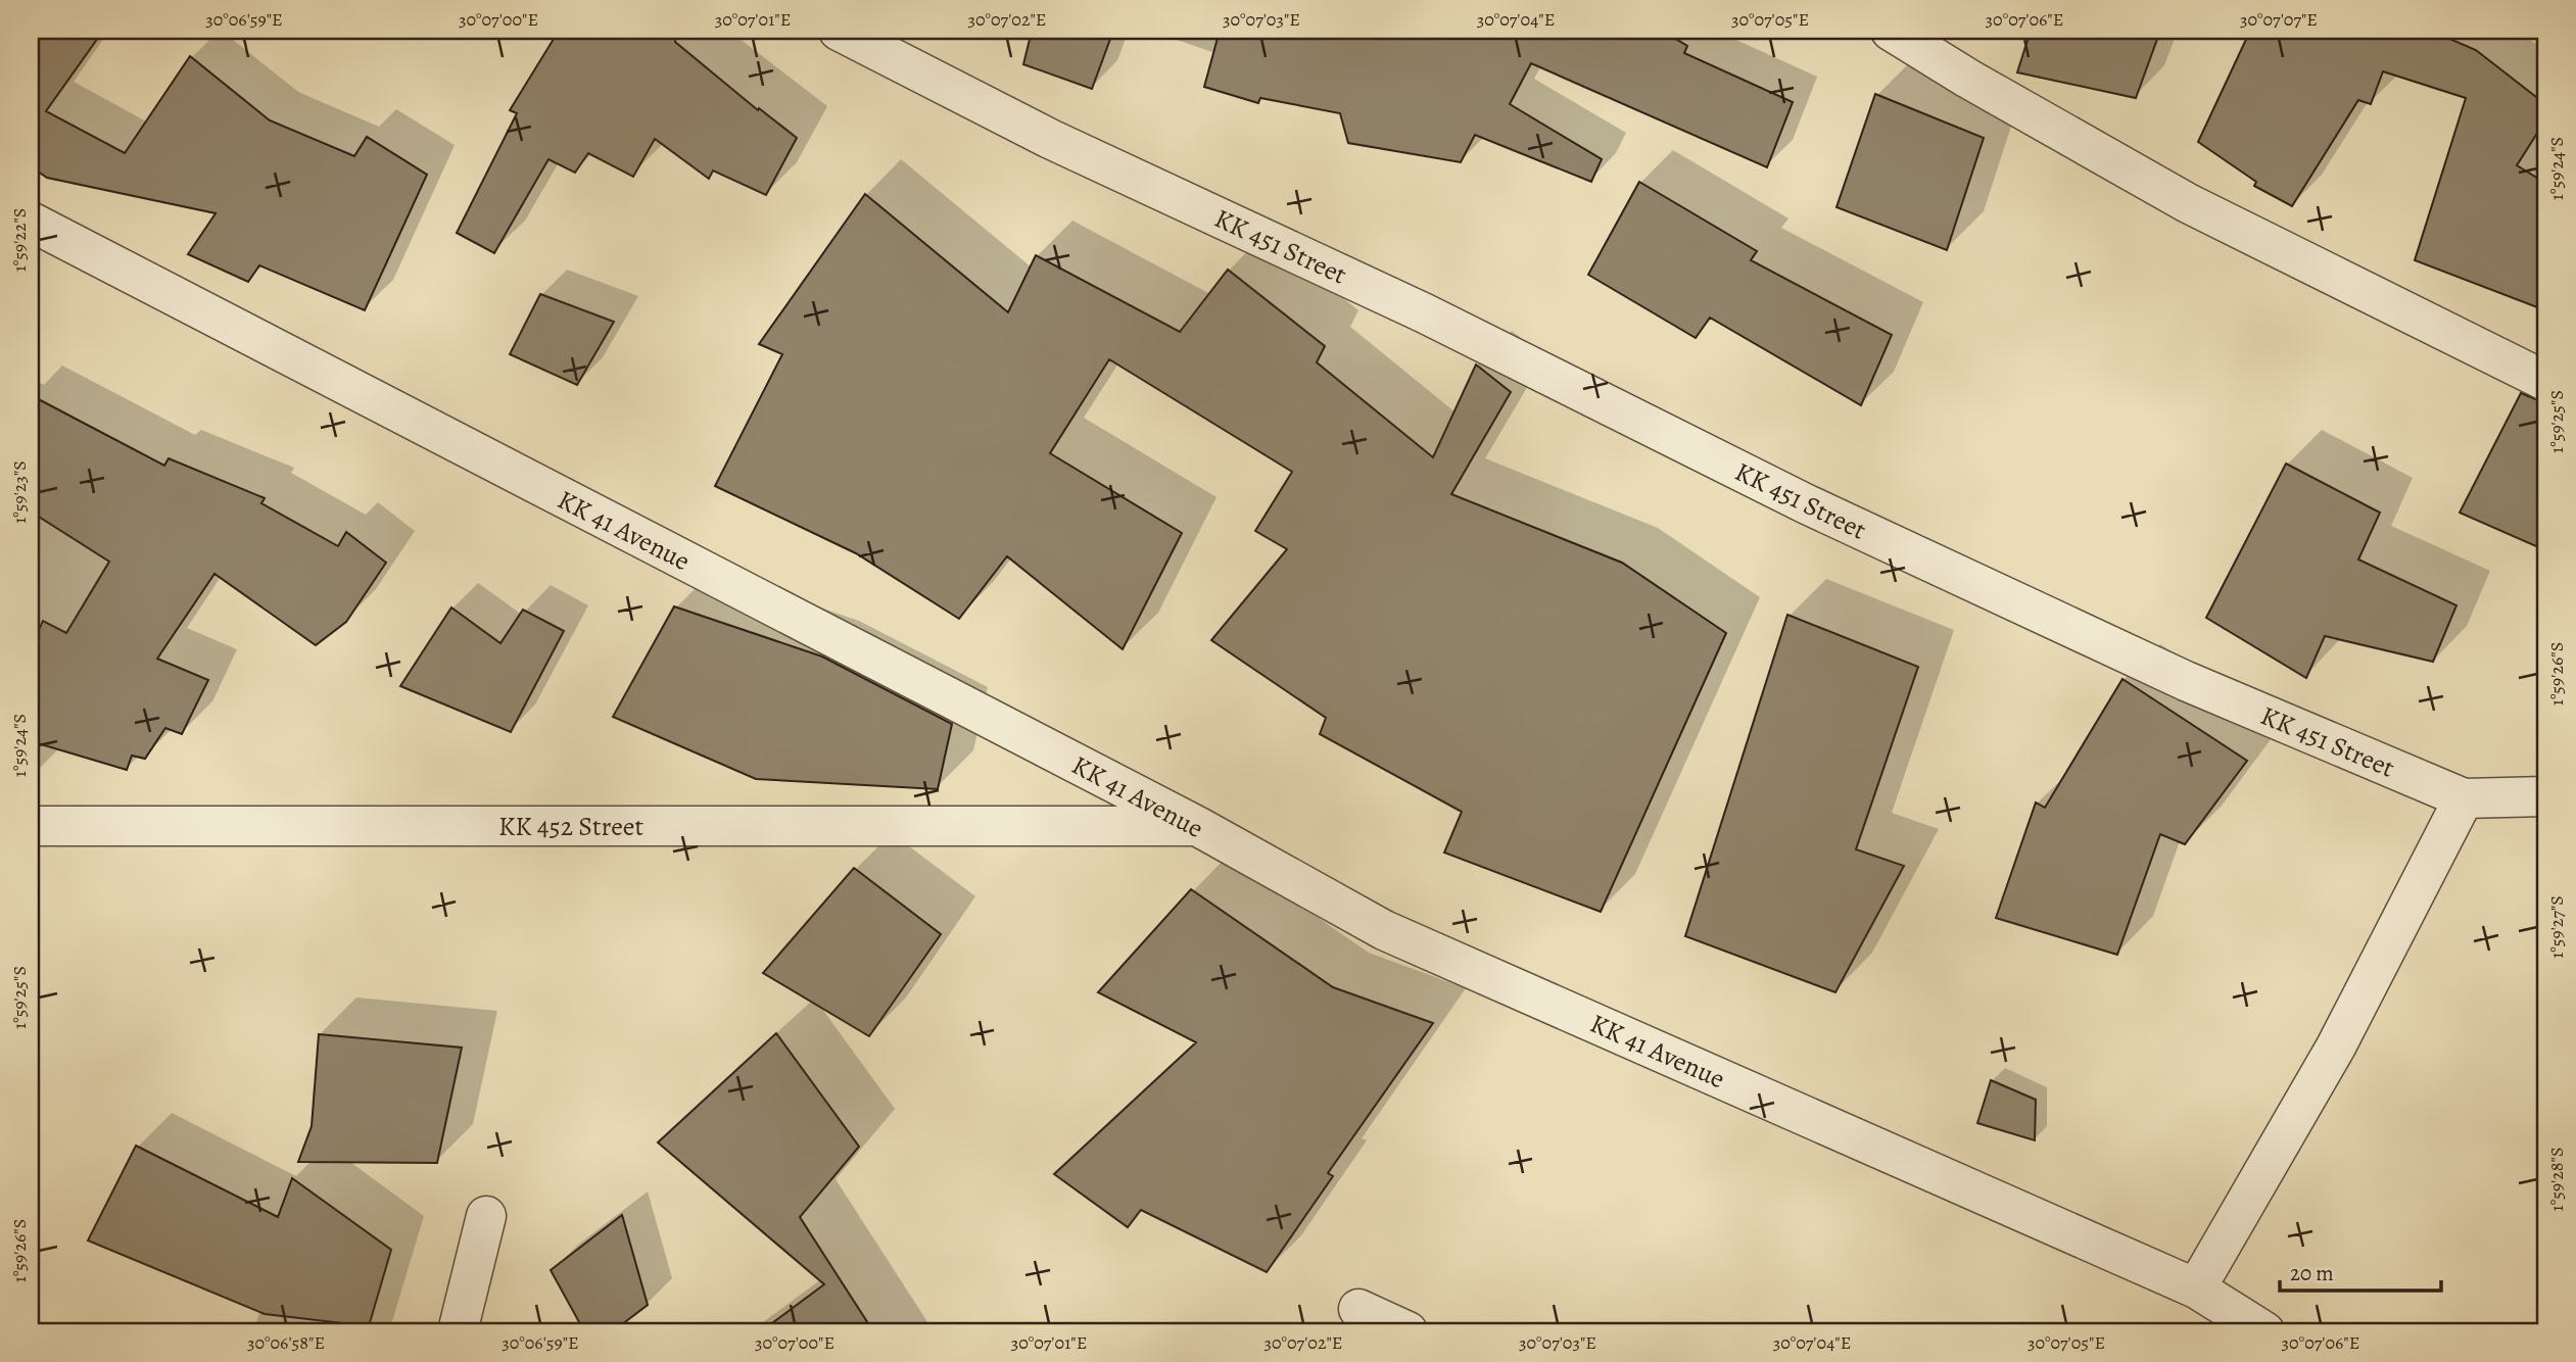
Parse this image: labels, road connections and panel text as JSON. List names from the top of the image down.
{
  "streets": {
    "street": ["KK 451 Street", "KK 41 Avenue", "KK 452 Street"]
  },
  "crossings": [
    ["KK 41 Avenue", "KK 452 Street"]
  ],
  "scale_bar": "20 m",
  "coordinates": [
    "30°06'59\"E",
    "30°07'00\"E",
    "30°07'01\"E",
    "30°07'02\"E",
    "30°07'03\"E",
    "30°07'04\"E",
    "30°07'05\"E",
    "30°07'06\"E",
    "30°07'07\"E",
    "1°59'24\"S",
    "1°59'22\"S",
    "1°59'25\"S",
    "1°59'23\"S",
    "1°59'26\"S",
    "1°59'27\"S",
    "1°59'28\"S",
    "30°06'58\"E"
  ]
}
